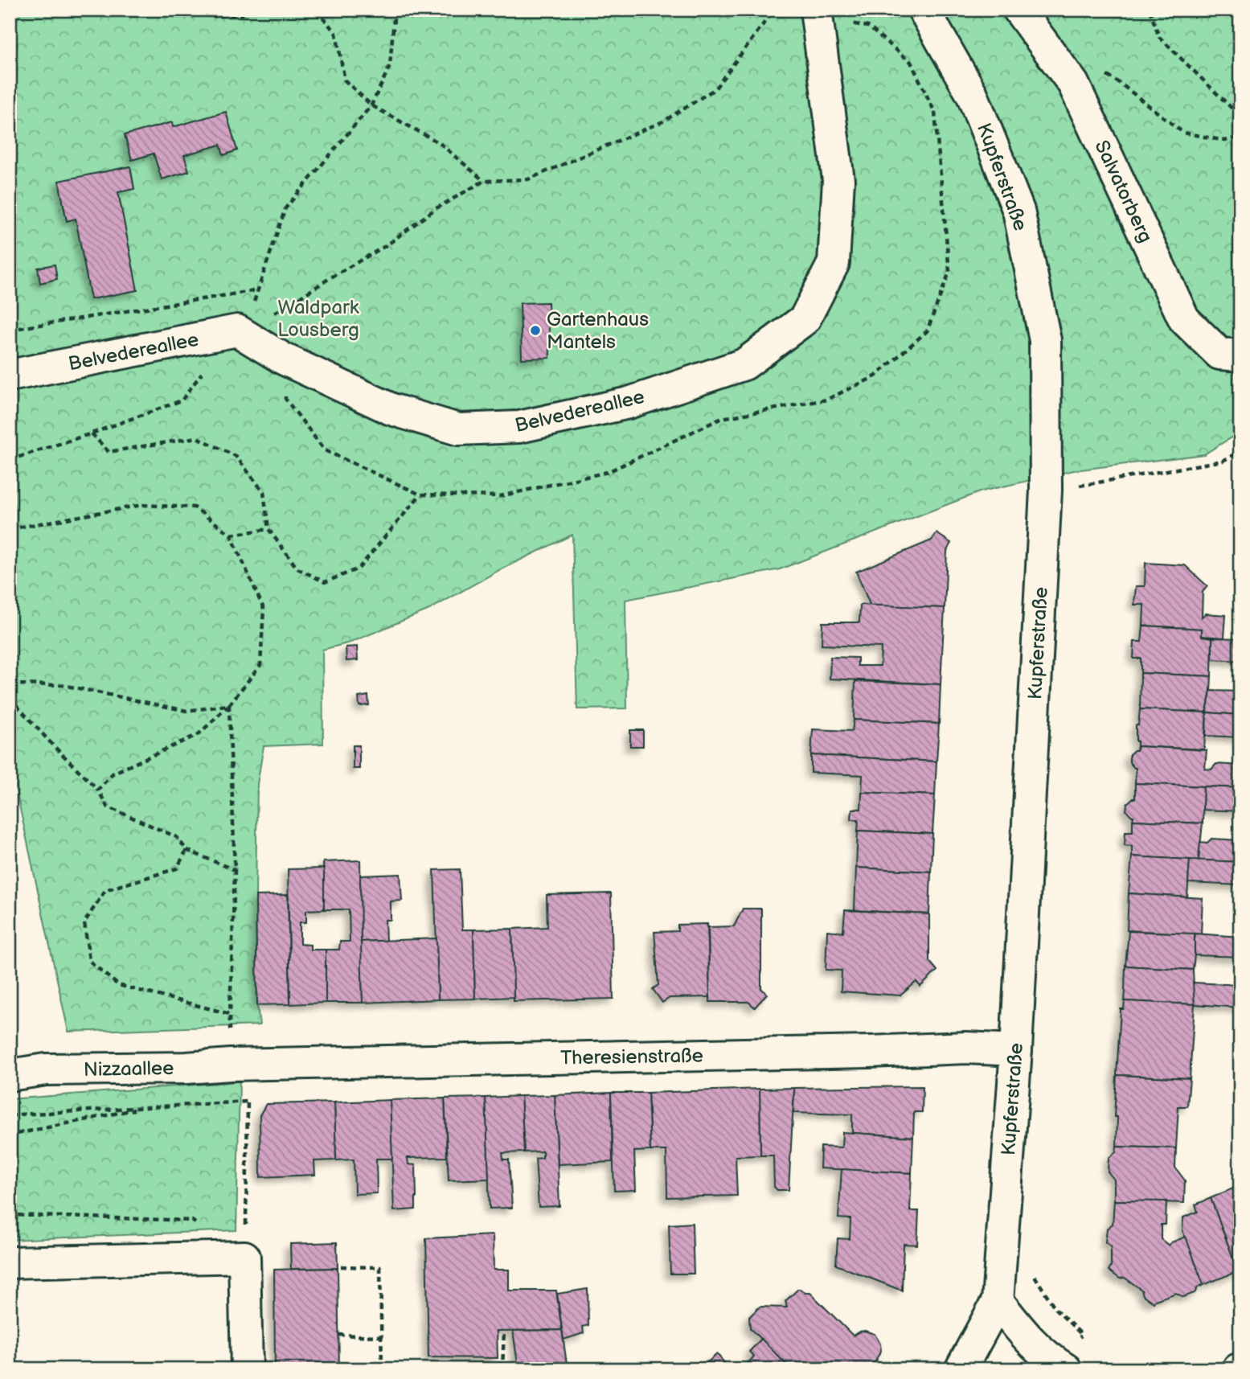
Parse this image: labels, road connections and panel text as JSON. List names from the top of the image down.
{
  "streets": {
    "street": [
      "Kupferstraße",
      "Salvatorberg",
      "Belvedereallee",
      "Theresienstraße",
      "Nizzaallee"
    ]
  },
  "crossings": [
    ["Kupferstraße", "Theresienstraße"],
    ["Theresienstraße", "Nizzaallee"]
  ],
  "parks": ["Waldpark Lousberg"],
  "places": ["Gartenhaus Mantels"]
}
